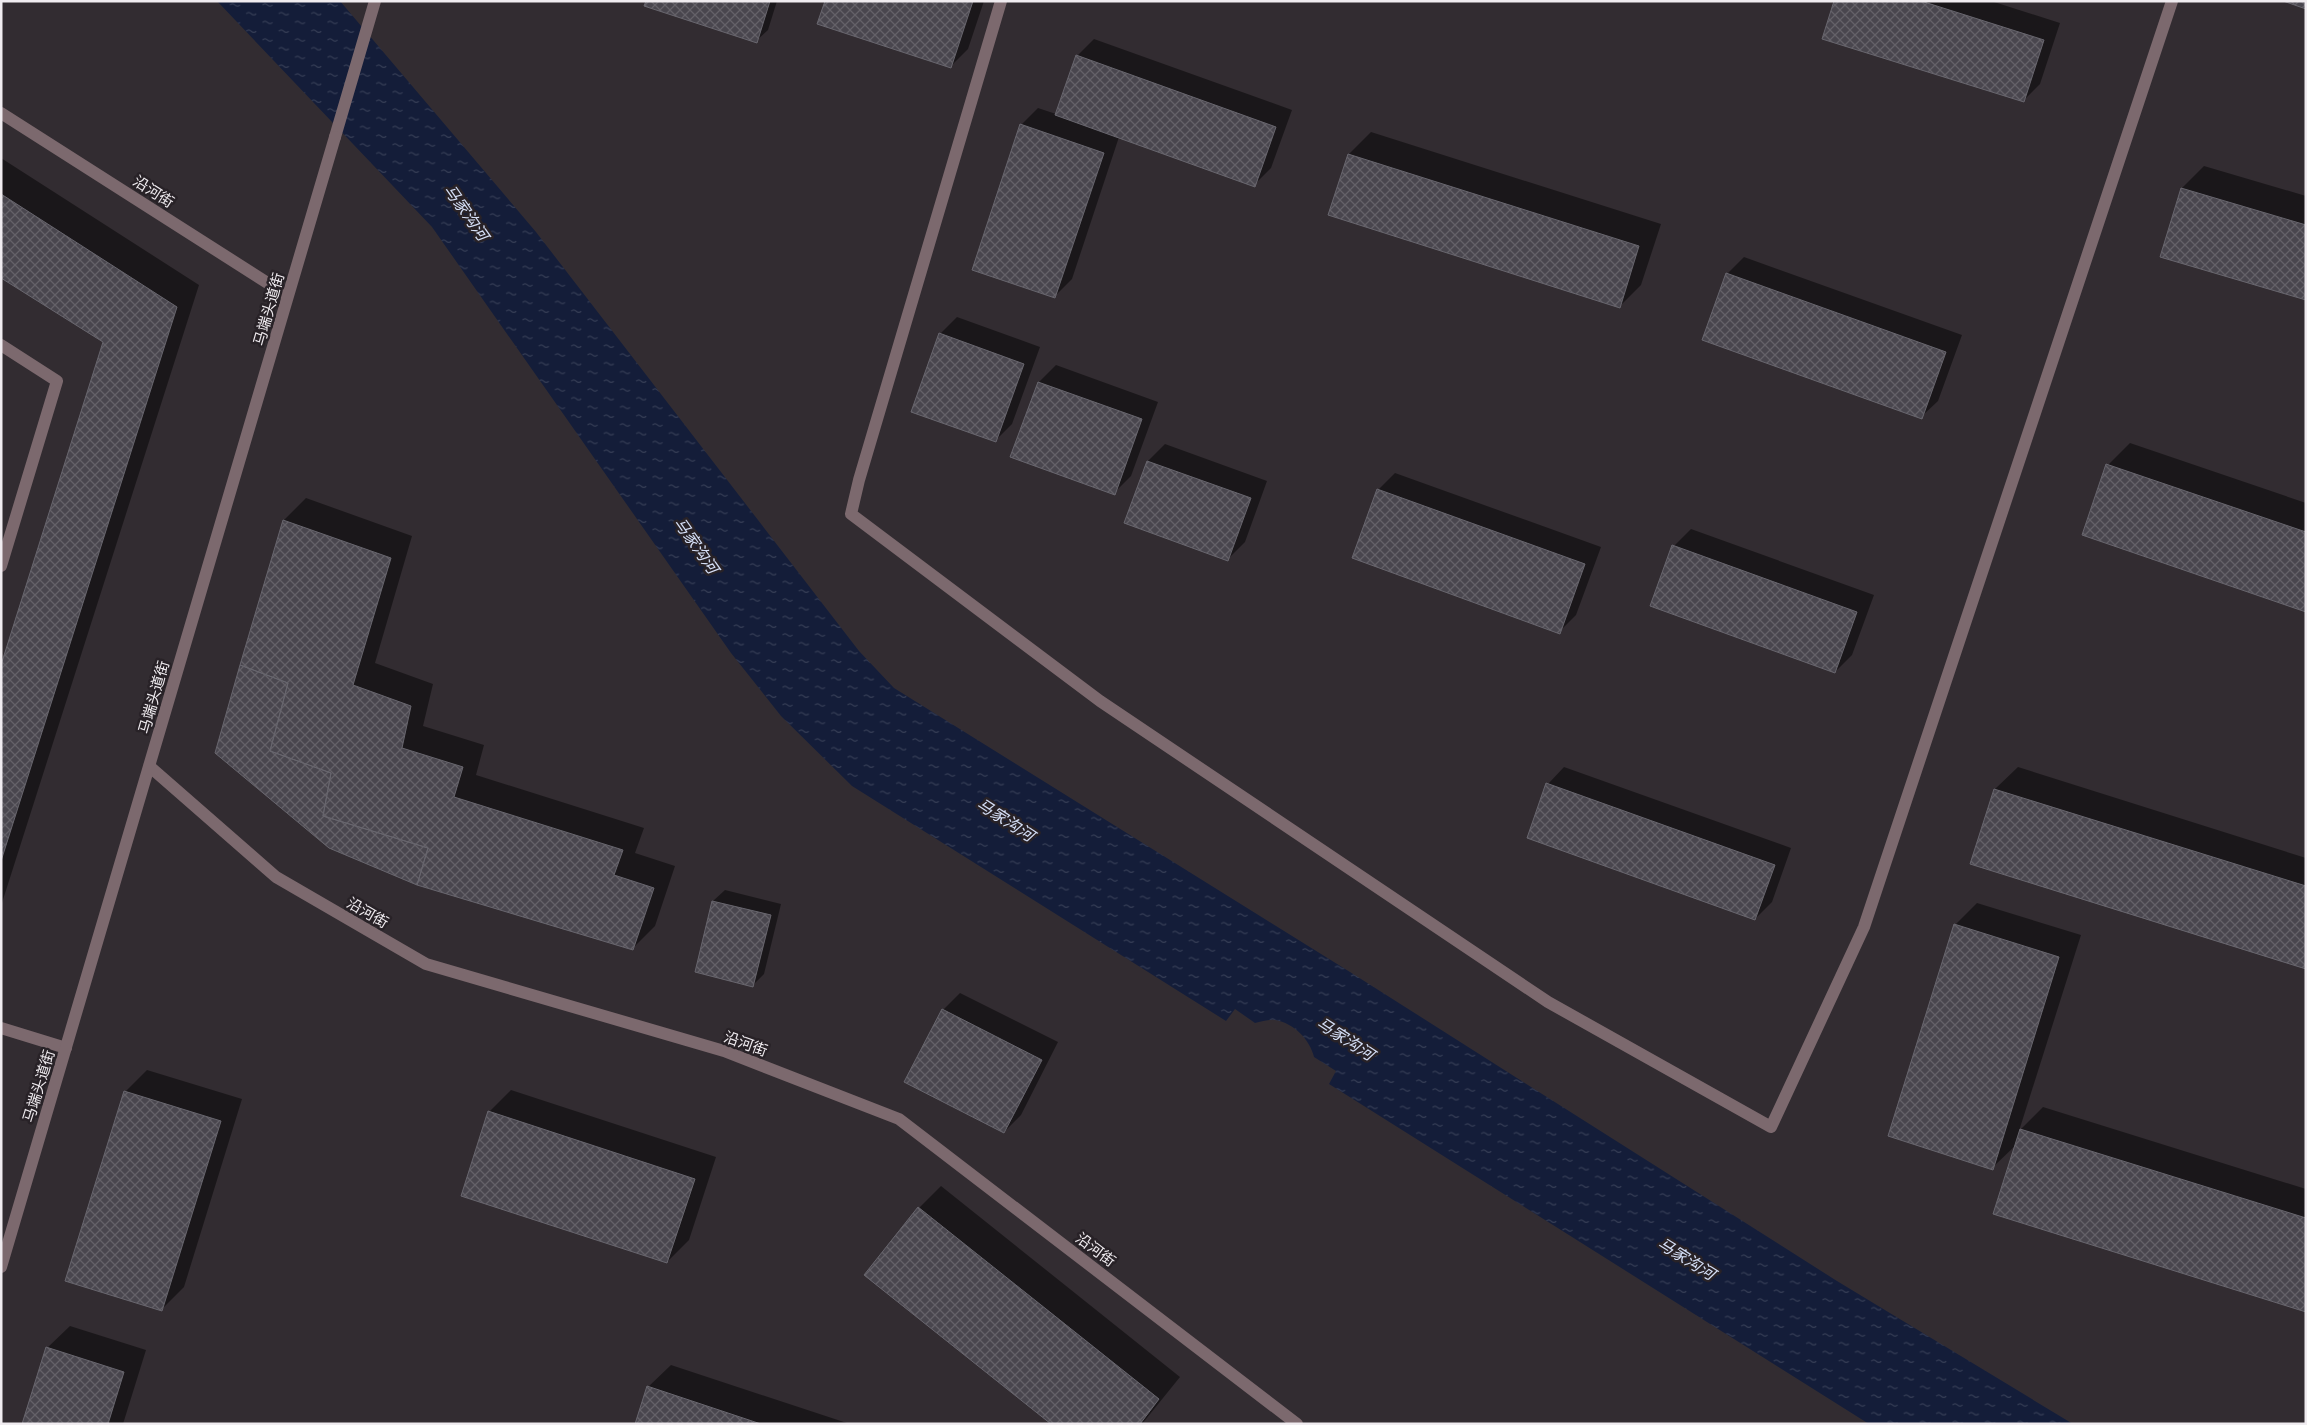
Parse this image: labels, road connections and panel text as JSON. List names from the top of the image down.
{
  "streets": {
    "street": ["沿河街", "马端头道街"]
  },
  "crossings": [
    ["沿河街", "马端头道街"]
  ],
  "water": ["马家沟河"]
}
